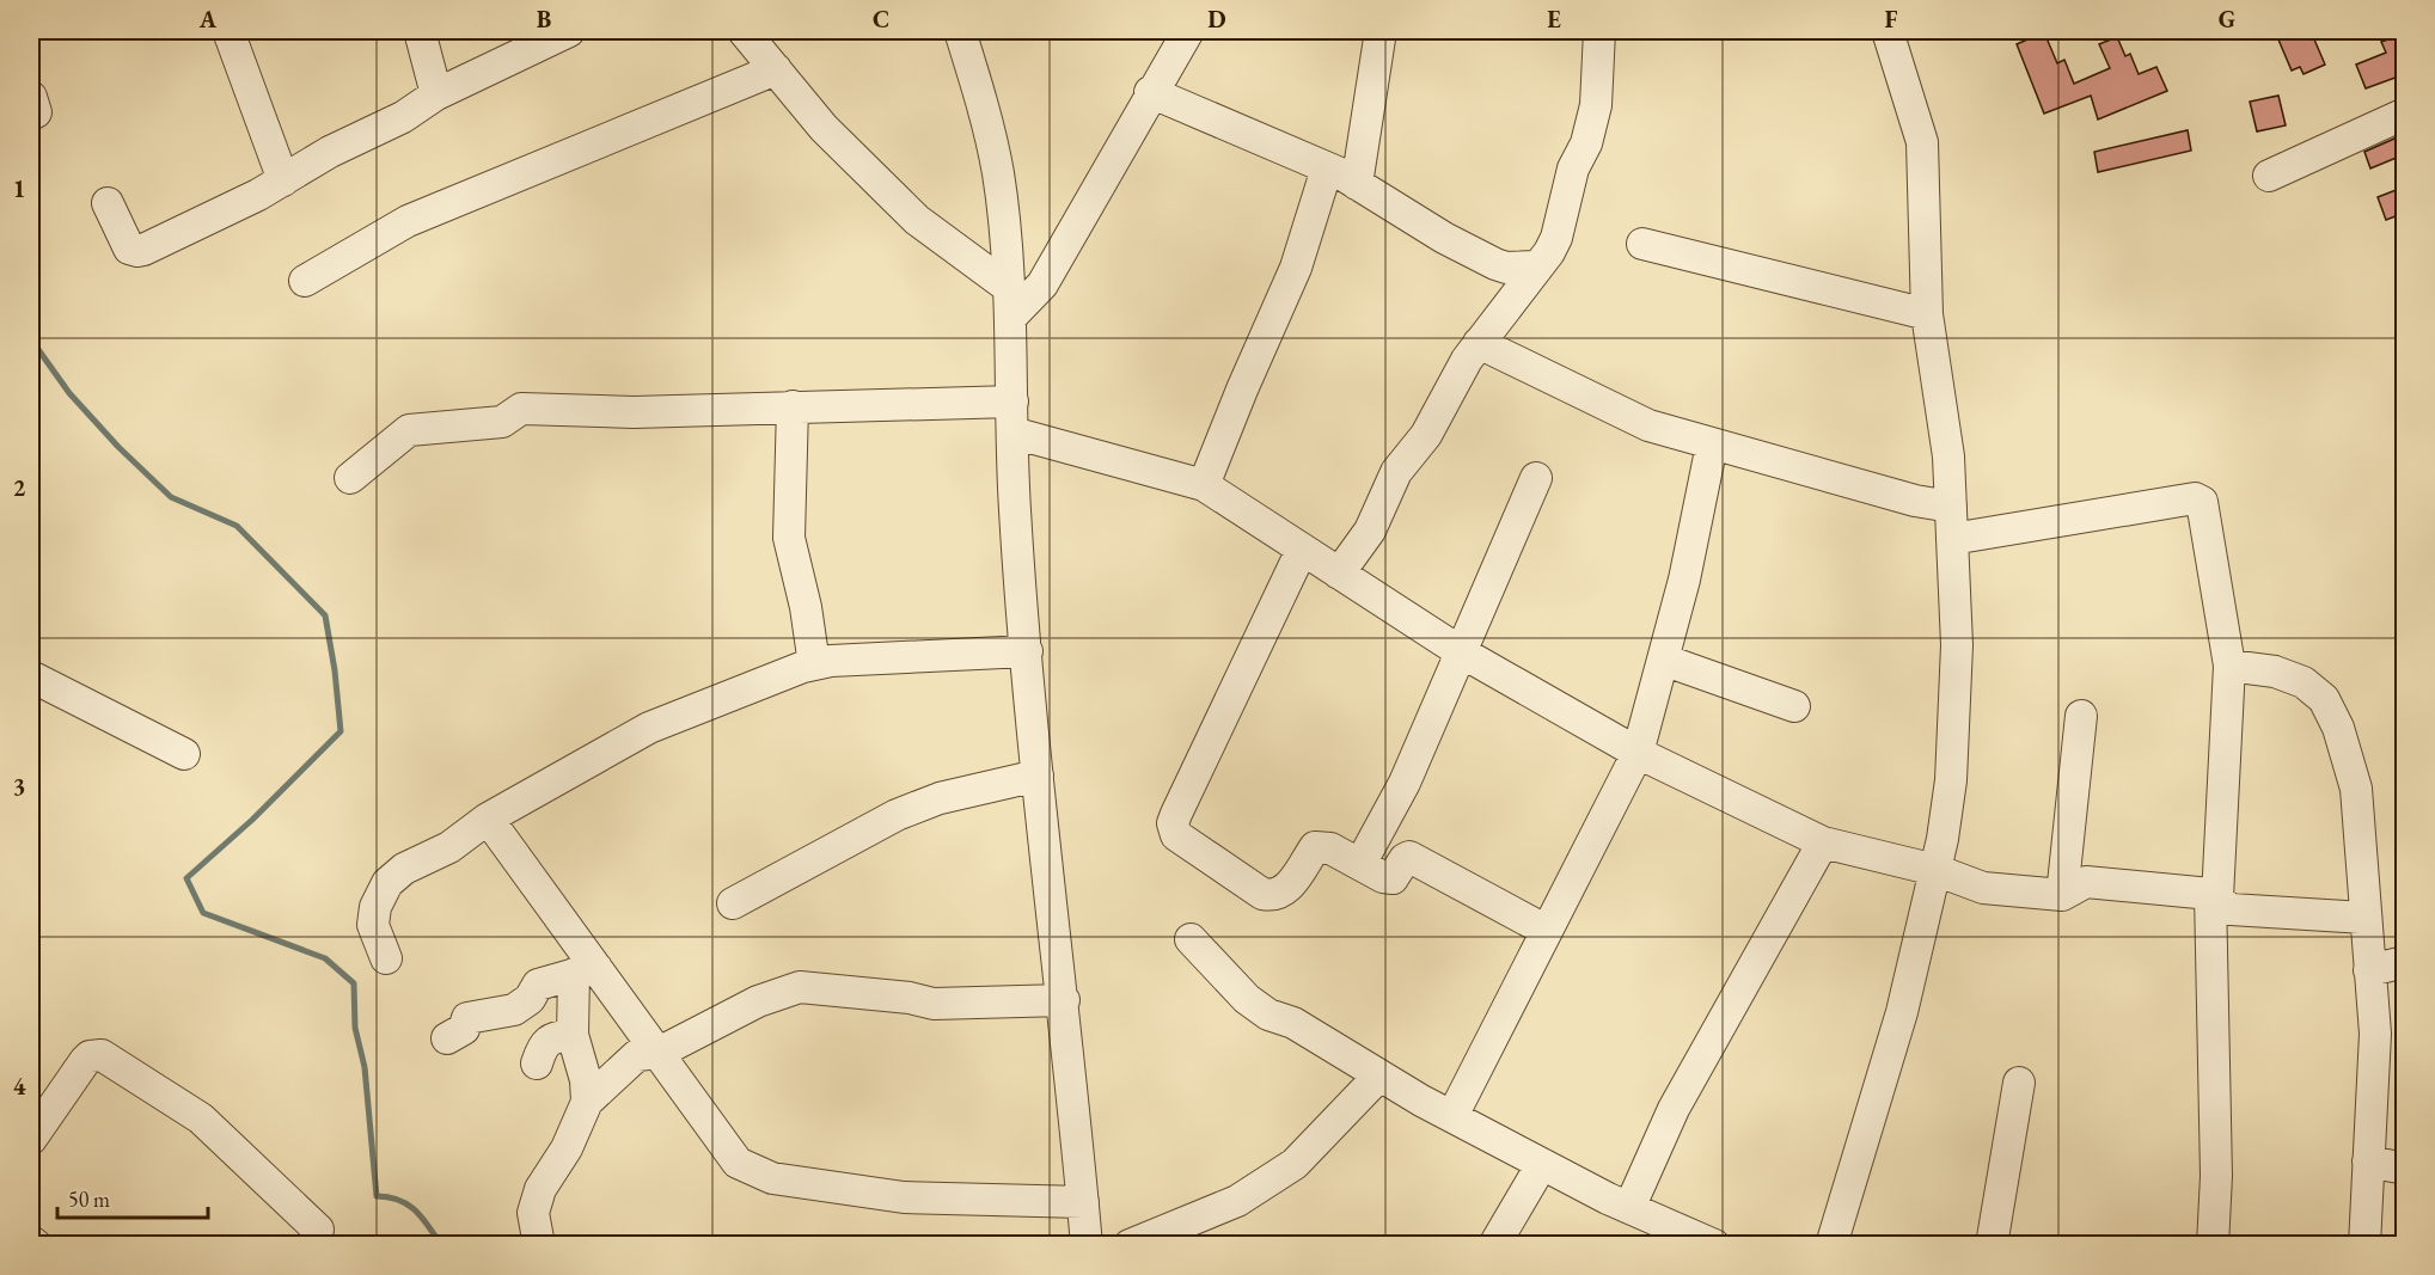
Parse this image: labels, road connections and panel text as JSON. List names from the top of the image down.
{
  "scale_bar": "50 m",
  "grid": {
    "columns": [
      "A",
      "B",
      "C",
      "D",
      "E",
      "F",
      "G"
    ],
    "rows": [
      "1",
      "2",
      "3",
      "4"
    ]
  }
}
